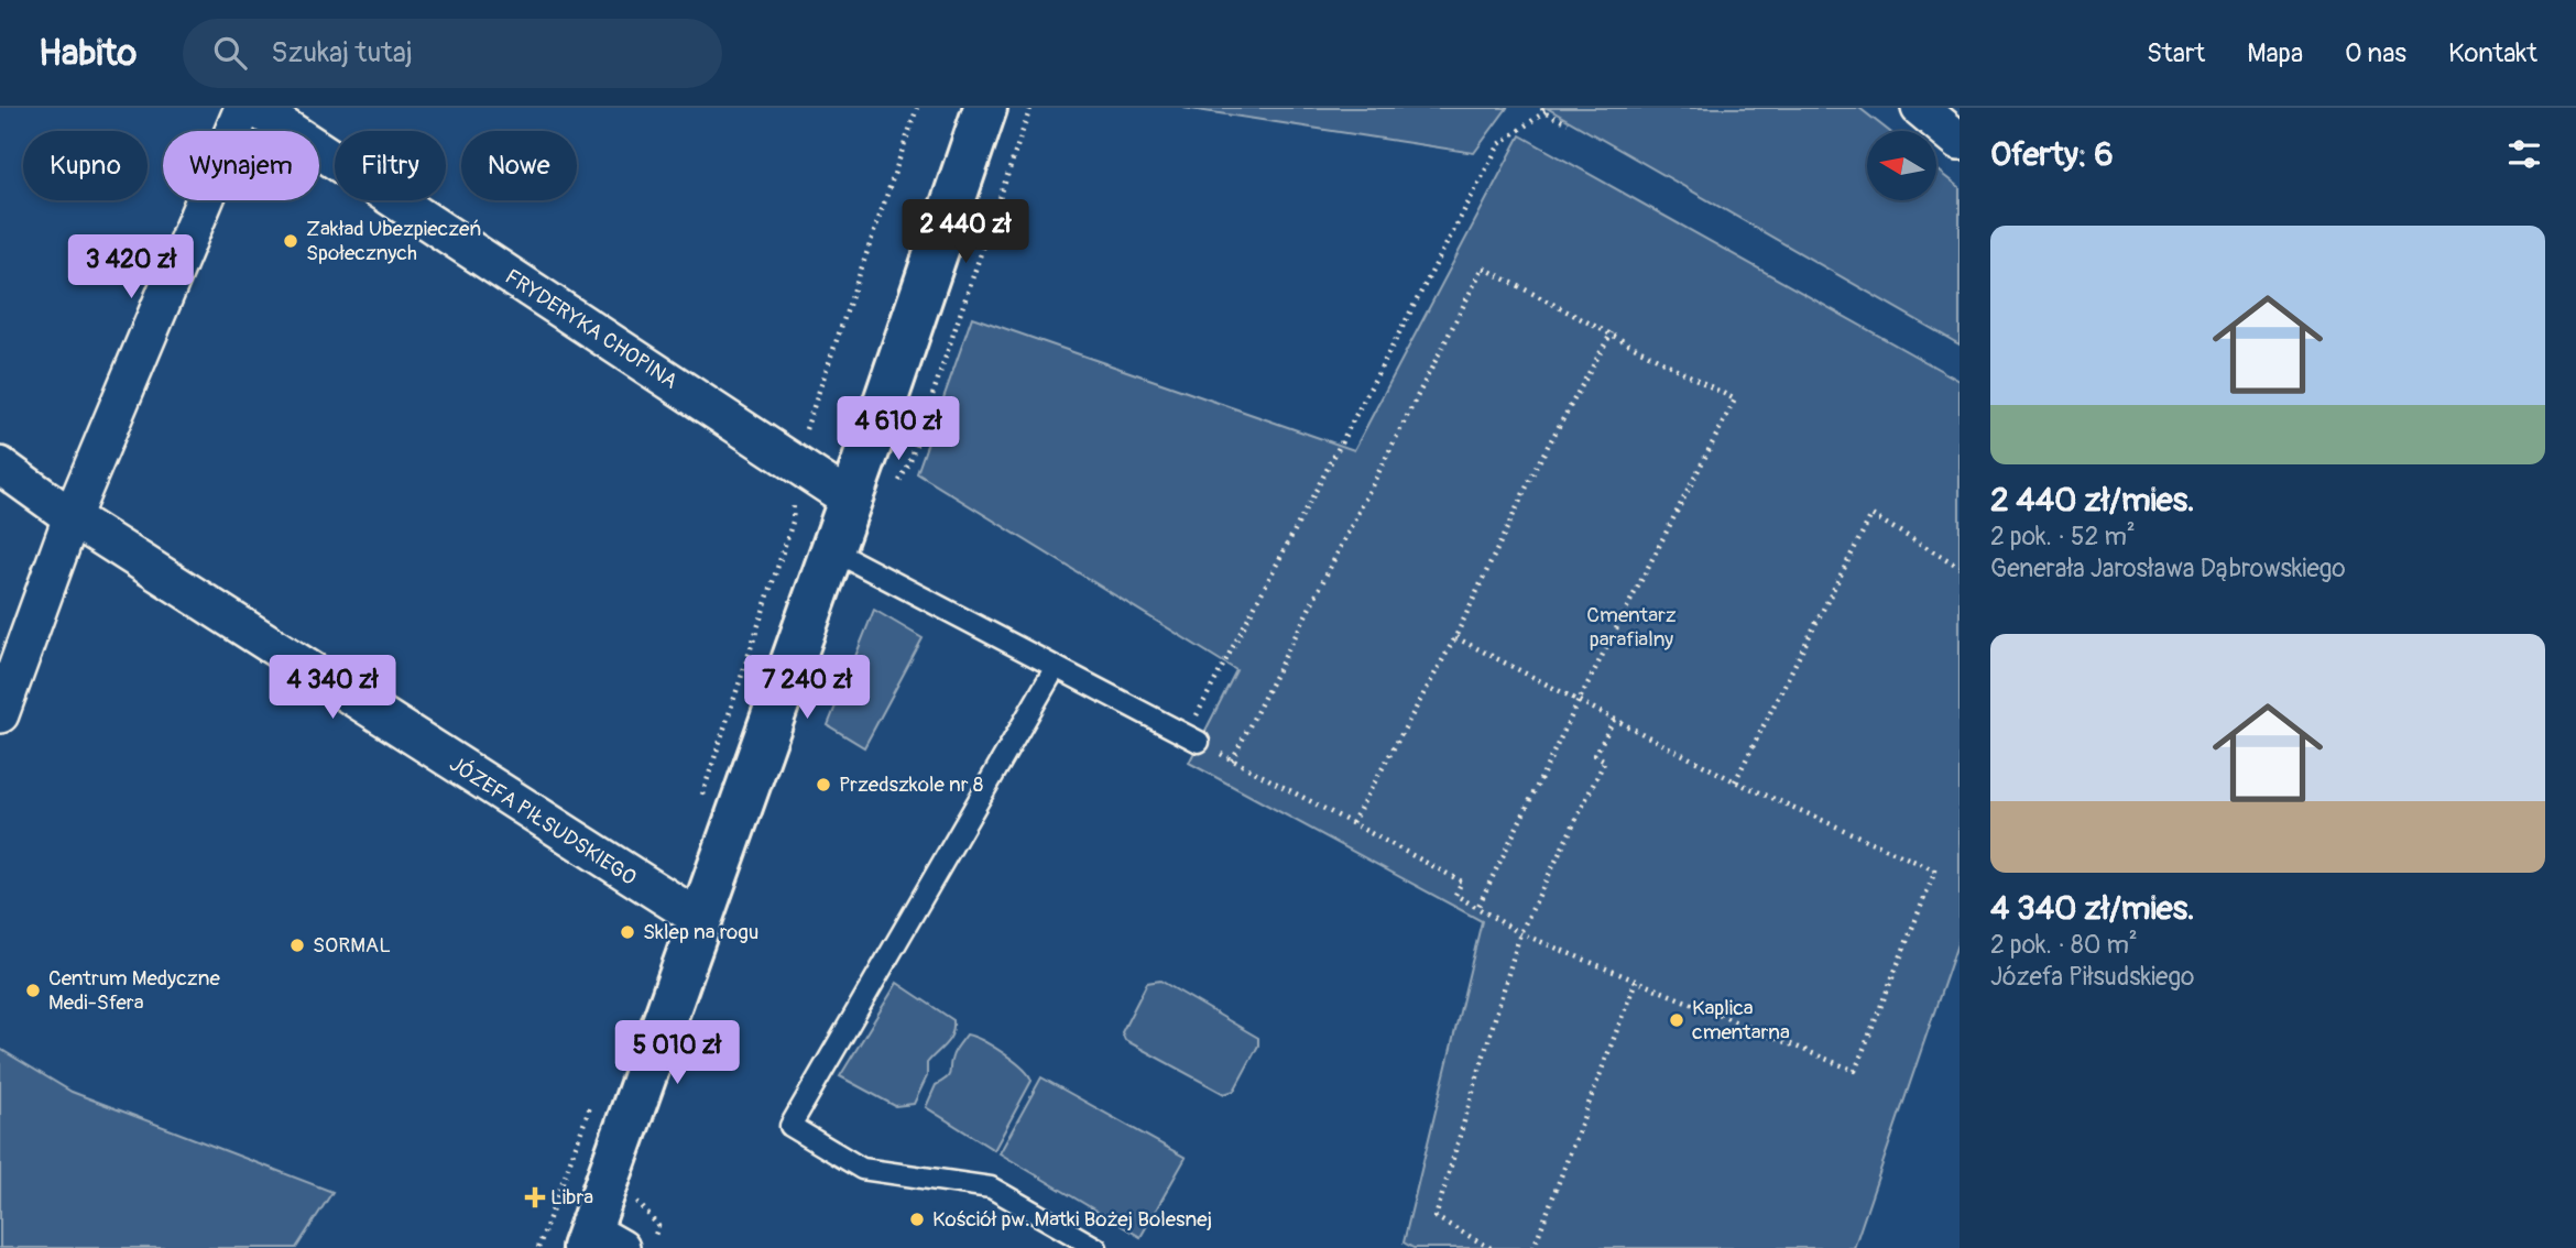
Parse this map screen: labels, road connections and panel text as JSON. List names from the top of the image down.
{
  "streets": {
    "street": ["FRYDERYKA CHOPINA", "JÓZEFA PIŁSUDSKIEGO"]
  },
  "parks": ["Cmentarz parafialny"],
  "places": {
    "other": [
      "Zakład Ubezpieczeń Społecznych",
      "Przedszkole nr 8",
      "Sklep na rogu",
      "SORMAL",
      "Centrum Medyczne Medi-Sfera",
      "Kaplica cmentarna",
      "Kościół pw. Matki Bożej Bolesnej"
    ],
    "health": ["Libra"]
  },
  "north": "left",
  "page": {
    "header": "Habito",
    "search": "Szukaj tutaj",
    "nav": [
      "Start",
      "Mapa",
      "O nas",
      "Kontakt"
    ],
    "heading": "Oferty: 6",
    "chip": [
      "Kupno",
      "Wynajem",
      "Filtry",
      "Nowe"
    ],
    "price": [
      "2 440 zł",
      "3 420 zł",
      "4 610 zł",
      "4 340 zł",
      "7 240 zł",
      "5 010 zł"
    ],
    "list": [
      {
        "name": "2 440 zł/mies.",
        "note": "2 pok. · 52 m² · Generała Jarosława Dąbrowskiego"
      },
      {
        "name": "4 340 zł/mies.",
        "note": "2 pok. · 80 m² · Józefa Piłsudskiego"
      }
    ]
  }
}
